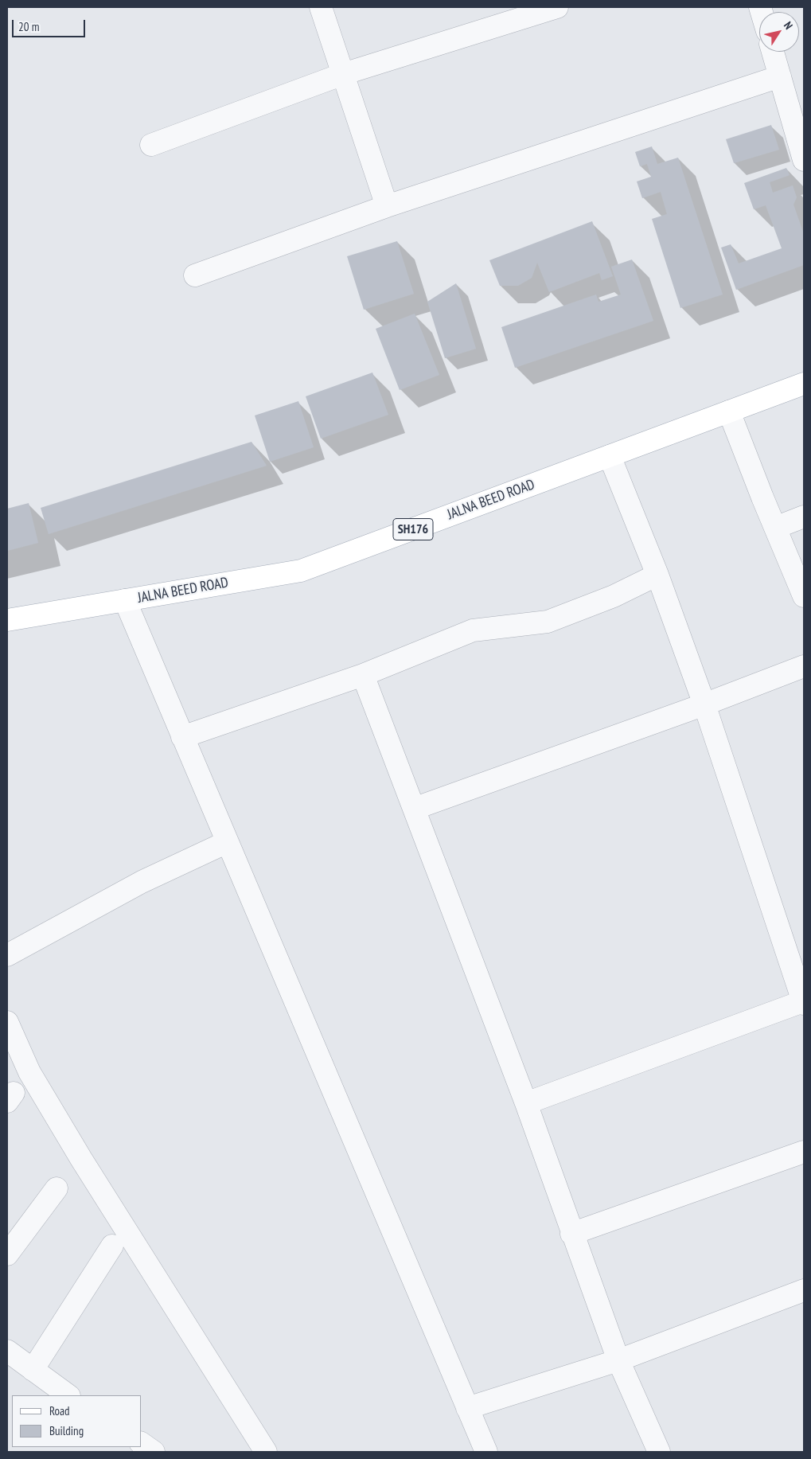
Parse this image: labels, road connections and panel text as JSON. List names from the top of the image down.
{
  "streets": {
    "main road": ["JALNA BEED ROAD", "SH176"]
  },
  "legend": ["Road", "Building"],
  "scale_bar": "20 m",
  "north": "top right"
}
